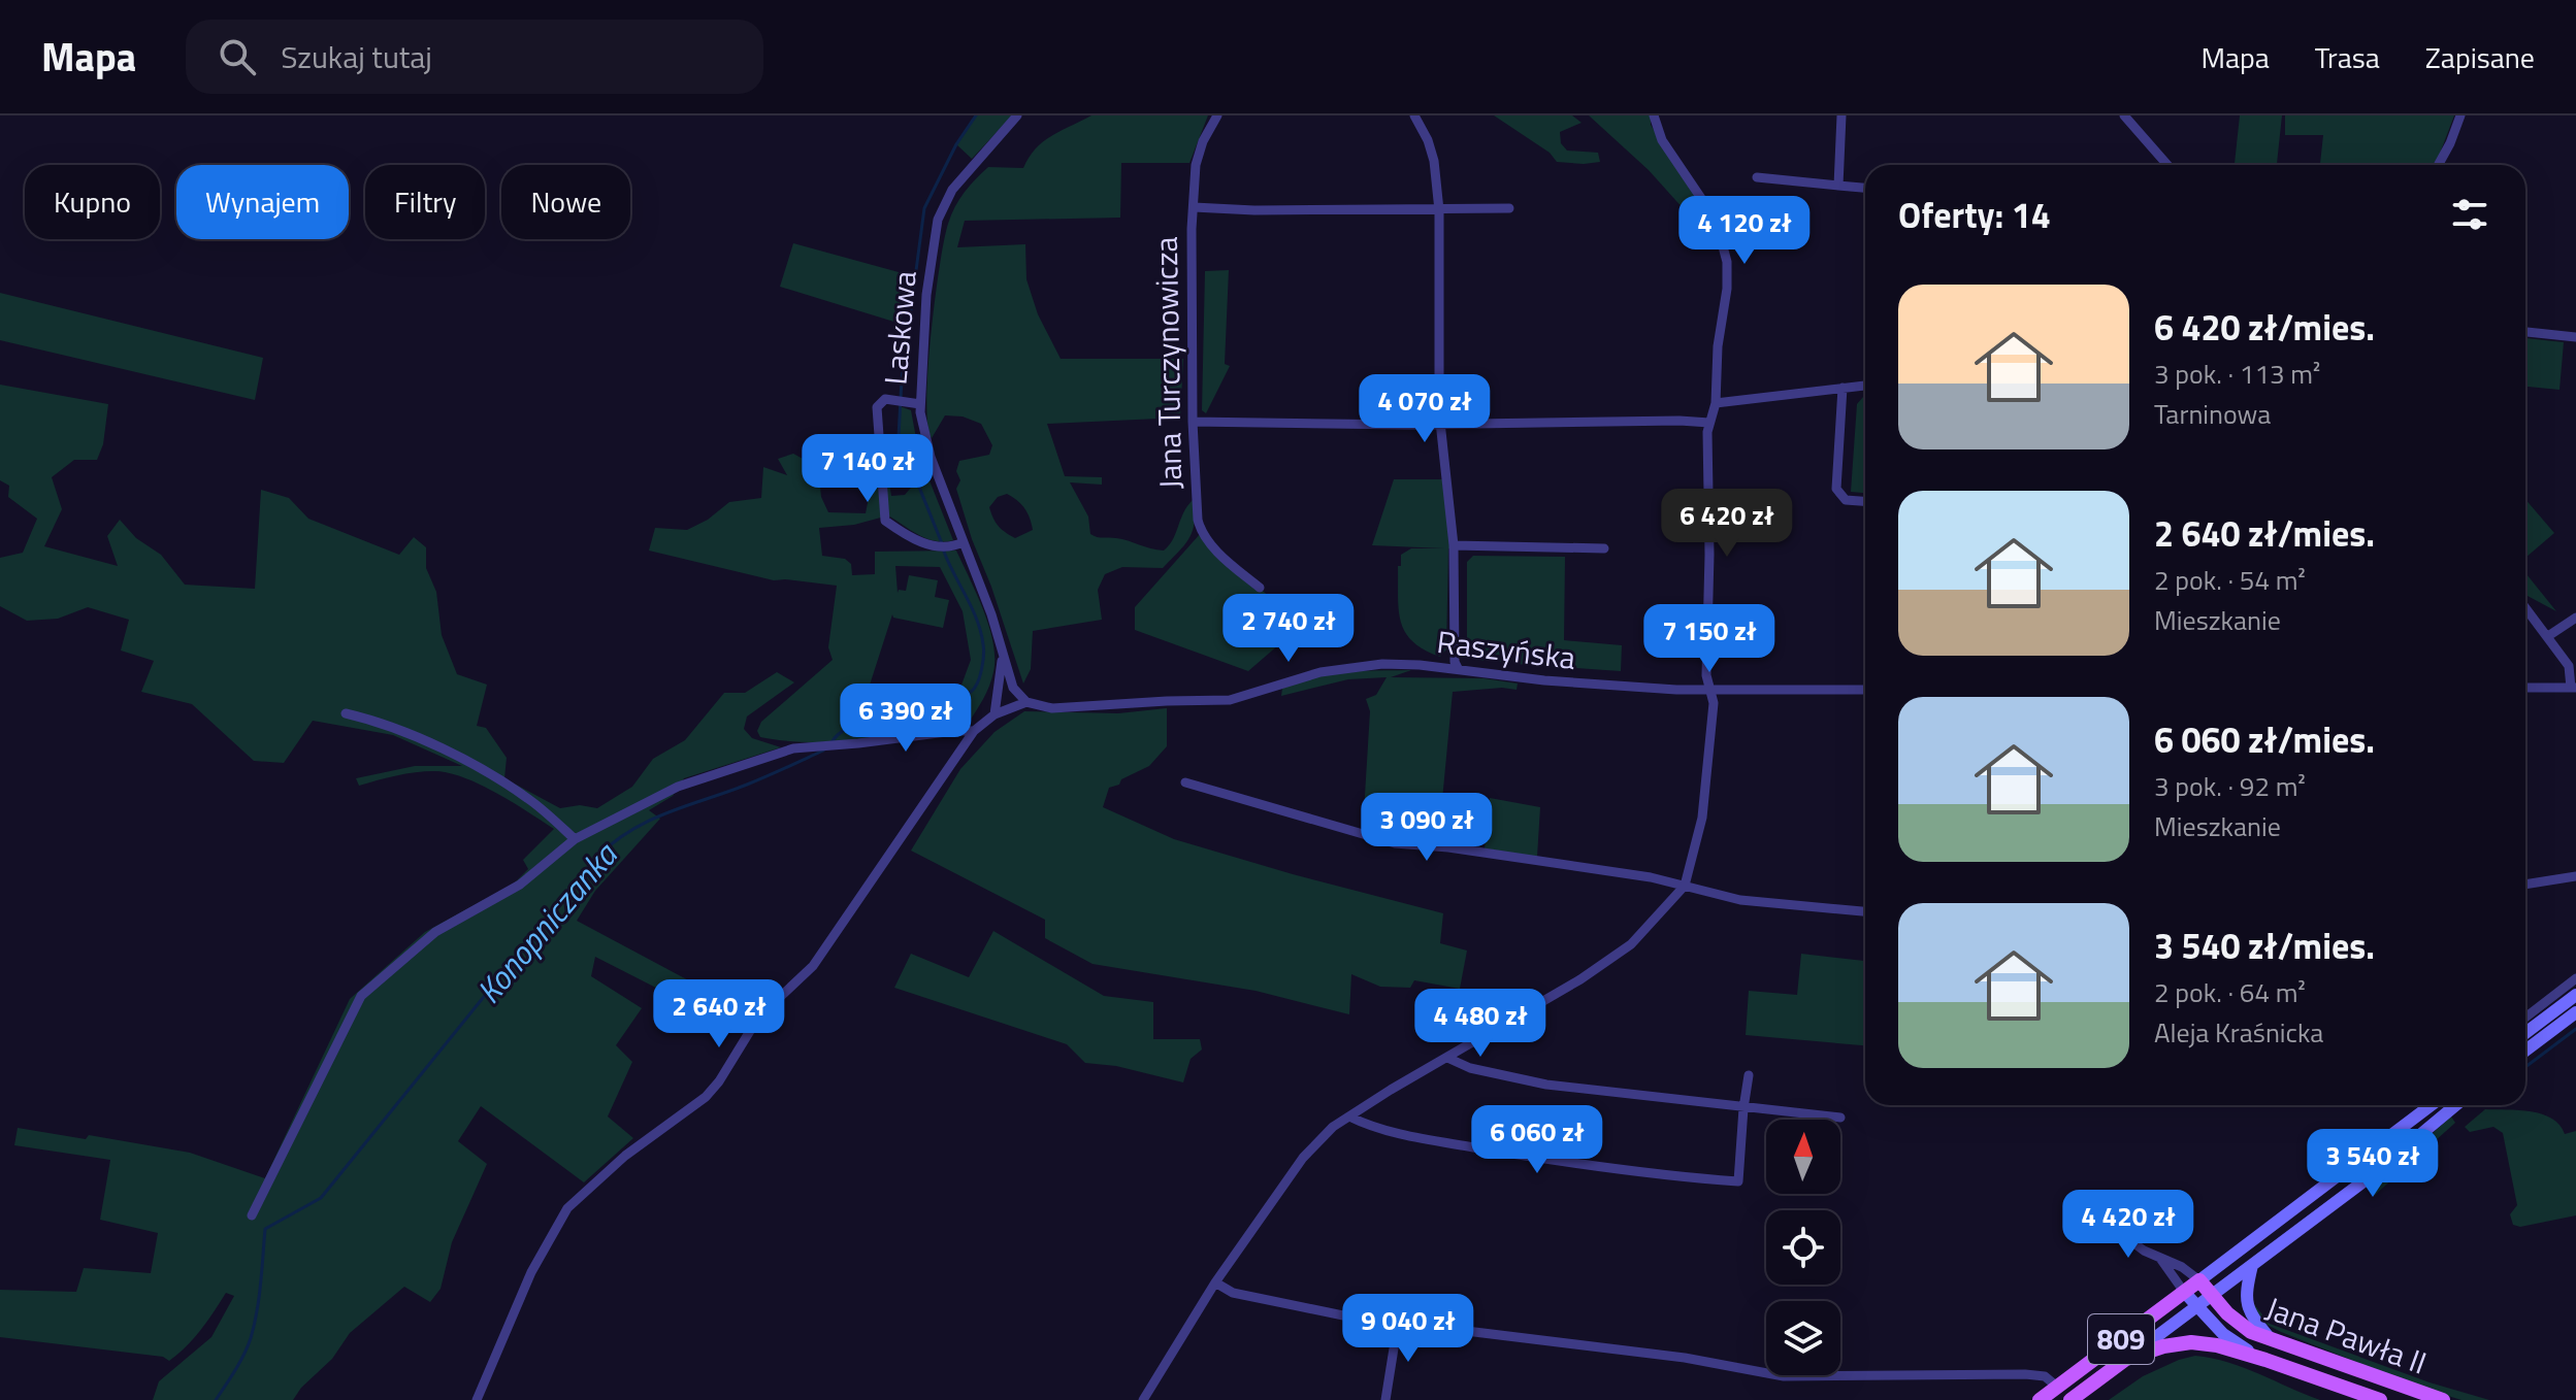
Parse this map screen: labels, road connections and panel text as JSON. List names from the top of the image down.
{
  "streets": {
    "main road": ["Jana Pawła II", "809"],
    "street": ["Laskowa", "Jana Turczynowicza", "Raszyńska"]
  },
  "crossings": [
    ["Laskowa", "Raszyńska"],
    ["Jana Pawła II", "809"]
  ],
  "water": ["Konopniczanka"],
  "north": "top",
  "page": {
    "header": "Mapa",
    "search": "Szukaj tutaj",
    "nav": ["Mapa", "Trasa", "Zapisane"],
    "chip": [
      "Kupno",
      "Wynajem",
      "Filtry",
      "Nowe"
    ],
    "heading": "Oferty: 14",
    "price": [
      "4 120 zł",
      "4 070 zł",
      "7 140 zł",
      "6 420 zł",
      "2 740 zł",
      "7 150 zł",
      "6 390 zł",
      "3 090 zł",
      "2 640 zł",
      "4 480 zł",
      "6 060 zł",
      "3 540 zł",
      "4 420 zł",
      "9 040 zł"
    ],
    "list": [
      {
        "name": "6 420 zł/mies.",
        "note": "3 pok. · 113 m² · Tarninowa"
      },
      {
        "name": "2 640 zł/mies.",
        "note": "2 pok. · 54 m² · Mieszkanie"
      },
      {
        "name": "6 060 zł/mies.",
        "note": "3 pok. · 92 m² · Mieszkanie"
      },
      {
        "name": "3 540 zł/mies.",
        "note": "2 pok. · 64 m² · Aleja Kraśnicka"
      }
    ]
  }
}
